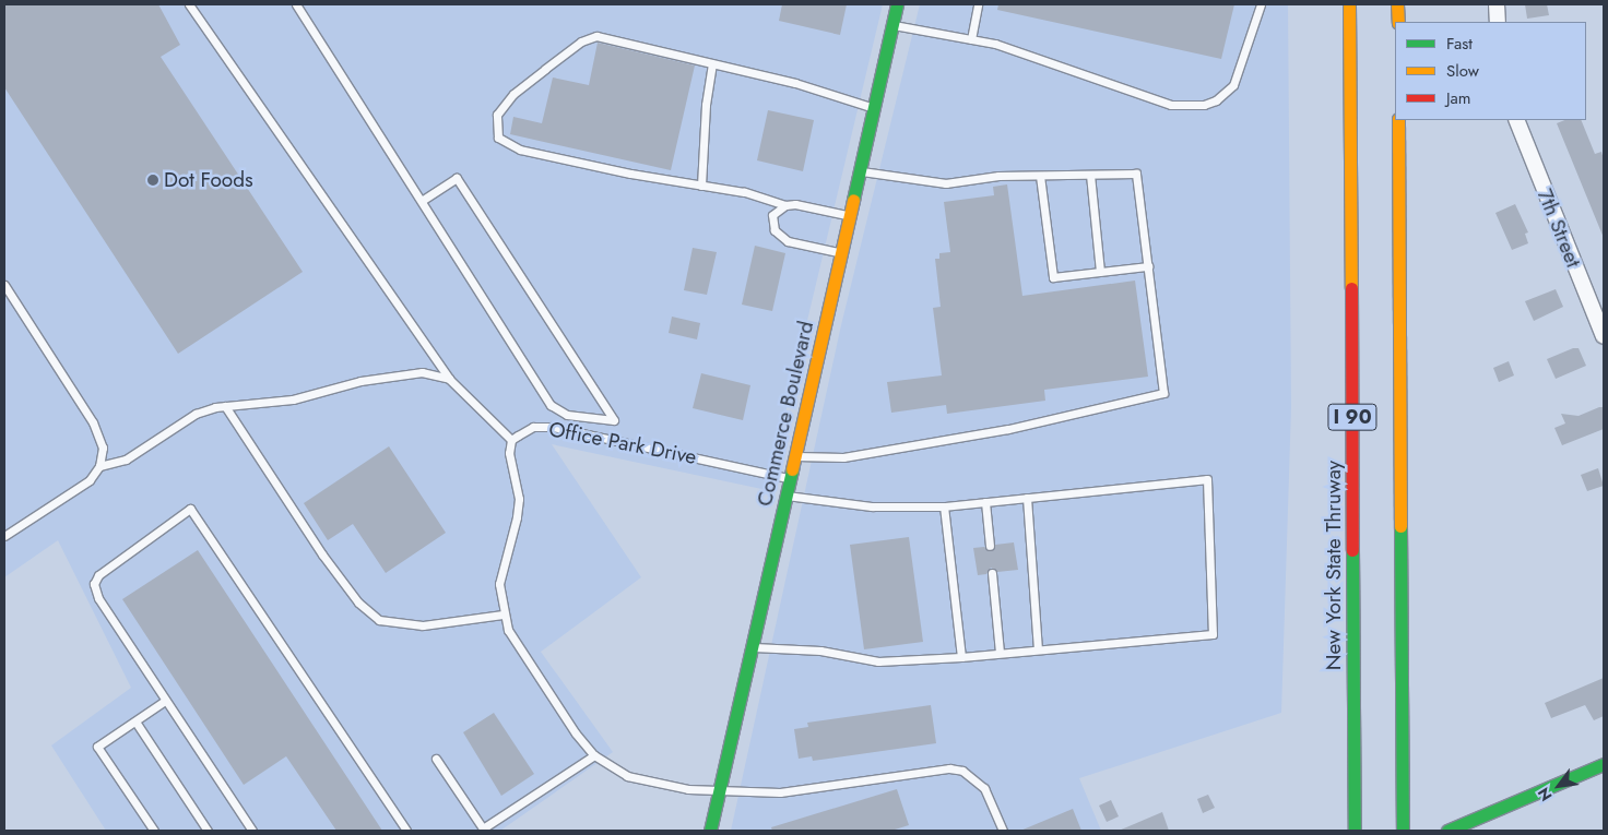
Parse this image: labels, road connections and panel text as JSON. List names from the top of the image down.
{
  "streets": {
    "main road": ["Commerce Boulevard", "I 90", "New York State Thruway"],
    "street": ["7th Street"],
    "lane": ["Office Park Drive"]
  },
  "crossings": [
    ["Commerce Boulevard", "Office Park Drive"]
  ],
  "places": ["Dot Foods"],
  "legend": ["Fast", "Slow", "Jam"],
  "north": "bottom left"
}
